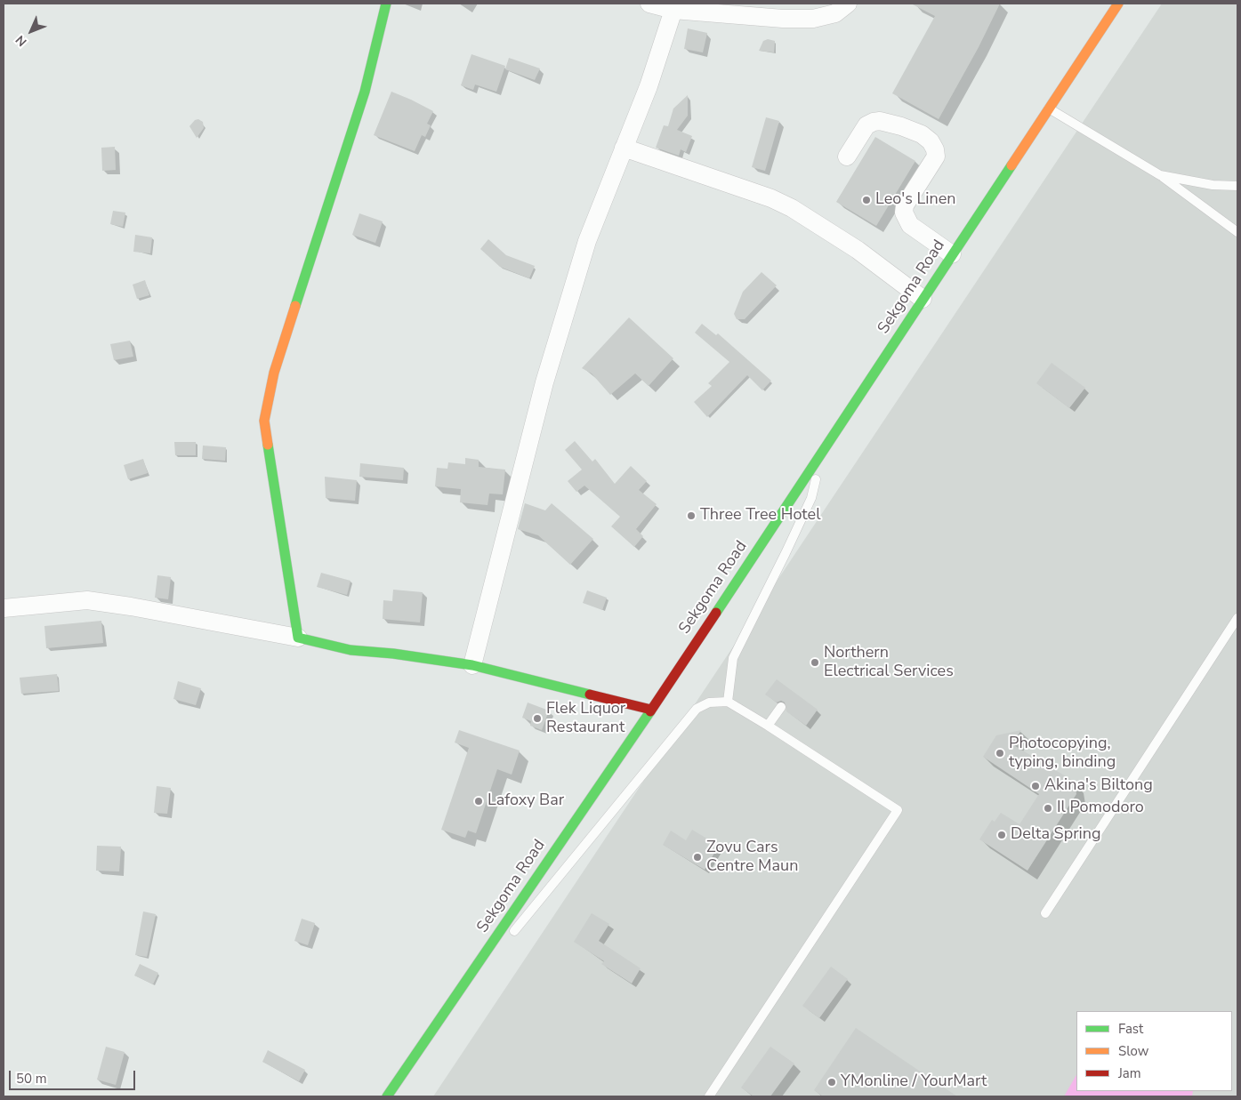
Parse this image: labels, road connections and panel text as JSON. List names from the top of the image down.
{
  "streets": {
    "main road": ["Sekgoma Road"]
  },
  "places": [
    "Leo's Linen",
    "Three Tree Hotel",
    "Northern Electrical Services",
    "Flek Liquor Restaurant",
    "Photocopying, typing, binding",
    "Akina's Biltong",
    "Lafoxy Bar",
    "Il Pomodoro",
    "Delta Spring",
    "Zovu Cars Centre Maun",
    "YMonline / YourMart"
  ],
  "legend": ["Fast", "Slow", "Jam"],
  "scale_bar": "50 m",
  "north": "bottom left"
}
